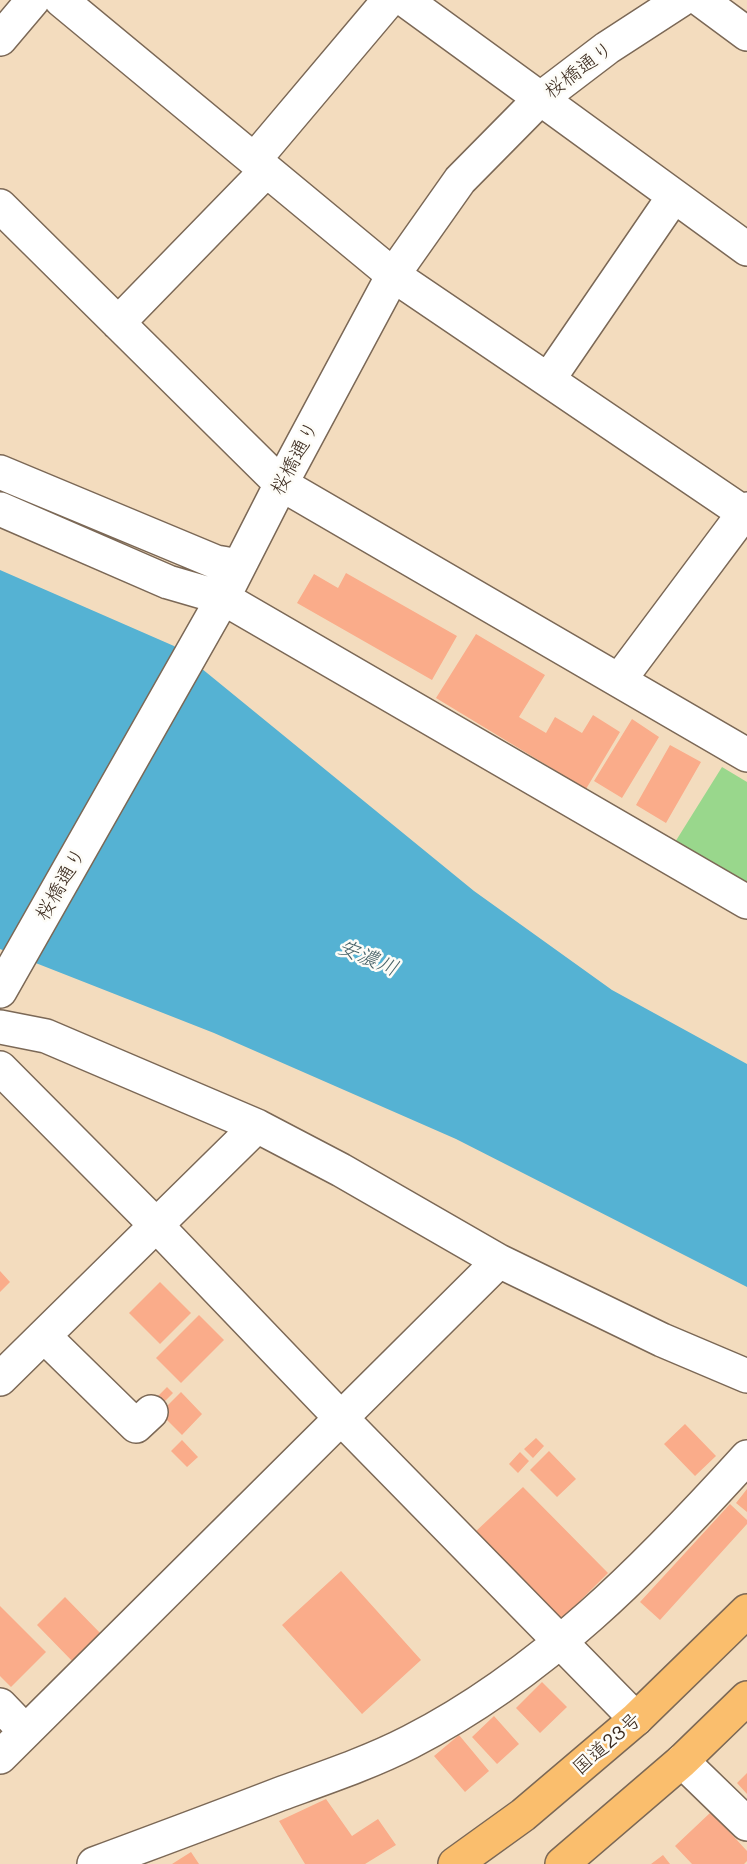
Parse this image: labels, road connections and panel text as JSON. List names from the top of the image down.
{
  "streets": {
    "highway": ["国道23号"],
    "street": ["桜橋通り"]
  },
  "water": ["安濃川"]
}
